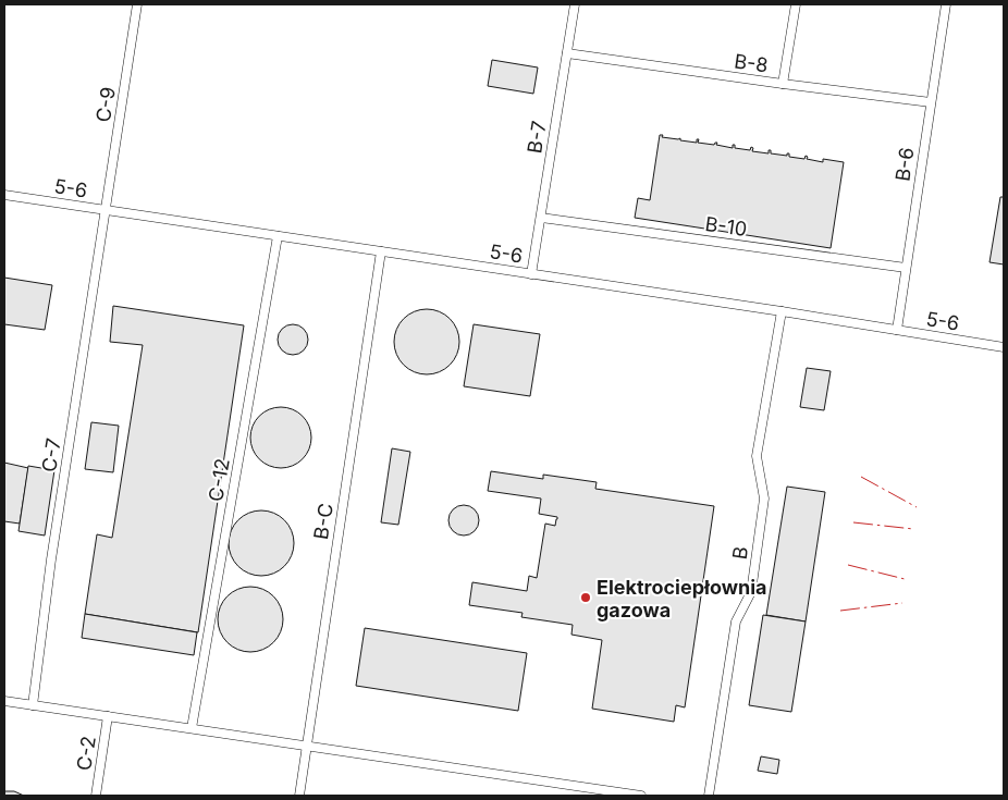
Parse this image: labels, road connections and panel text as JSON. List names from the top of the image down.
{
  "streets": {
    "lane": [
      "B-8",
      "C-9",
      "B-7",
      "B-6",
      "5-6",
      "B-10",
      "C-7",
      "C-12",
      "B-C",
      "B",
      "C-2"
    ]
  },
  "crossings": [
    ["B-8", "B-7"],
    ["B-8", "B-6"],
    ["C-9", "5-6"],
    ["C-9", "C-7"],
    ["B-7", "5-6"],
    ["B-7", "B-10"],
    ["B-6", "5-6"],
    ["B-6", "B-10"],
    ["5-6", "C-7"],
    ["5-6", "C-12"],
    ["5-6", "B-C"],
    ["5-6", "B"]
  ],
  "places": ["Elektrociepłownia gazowa"]
}
